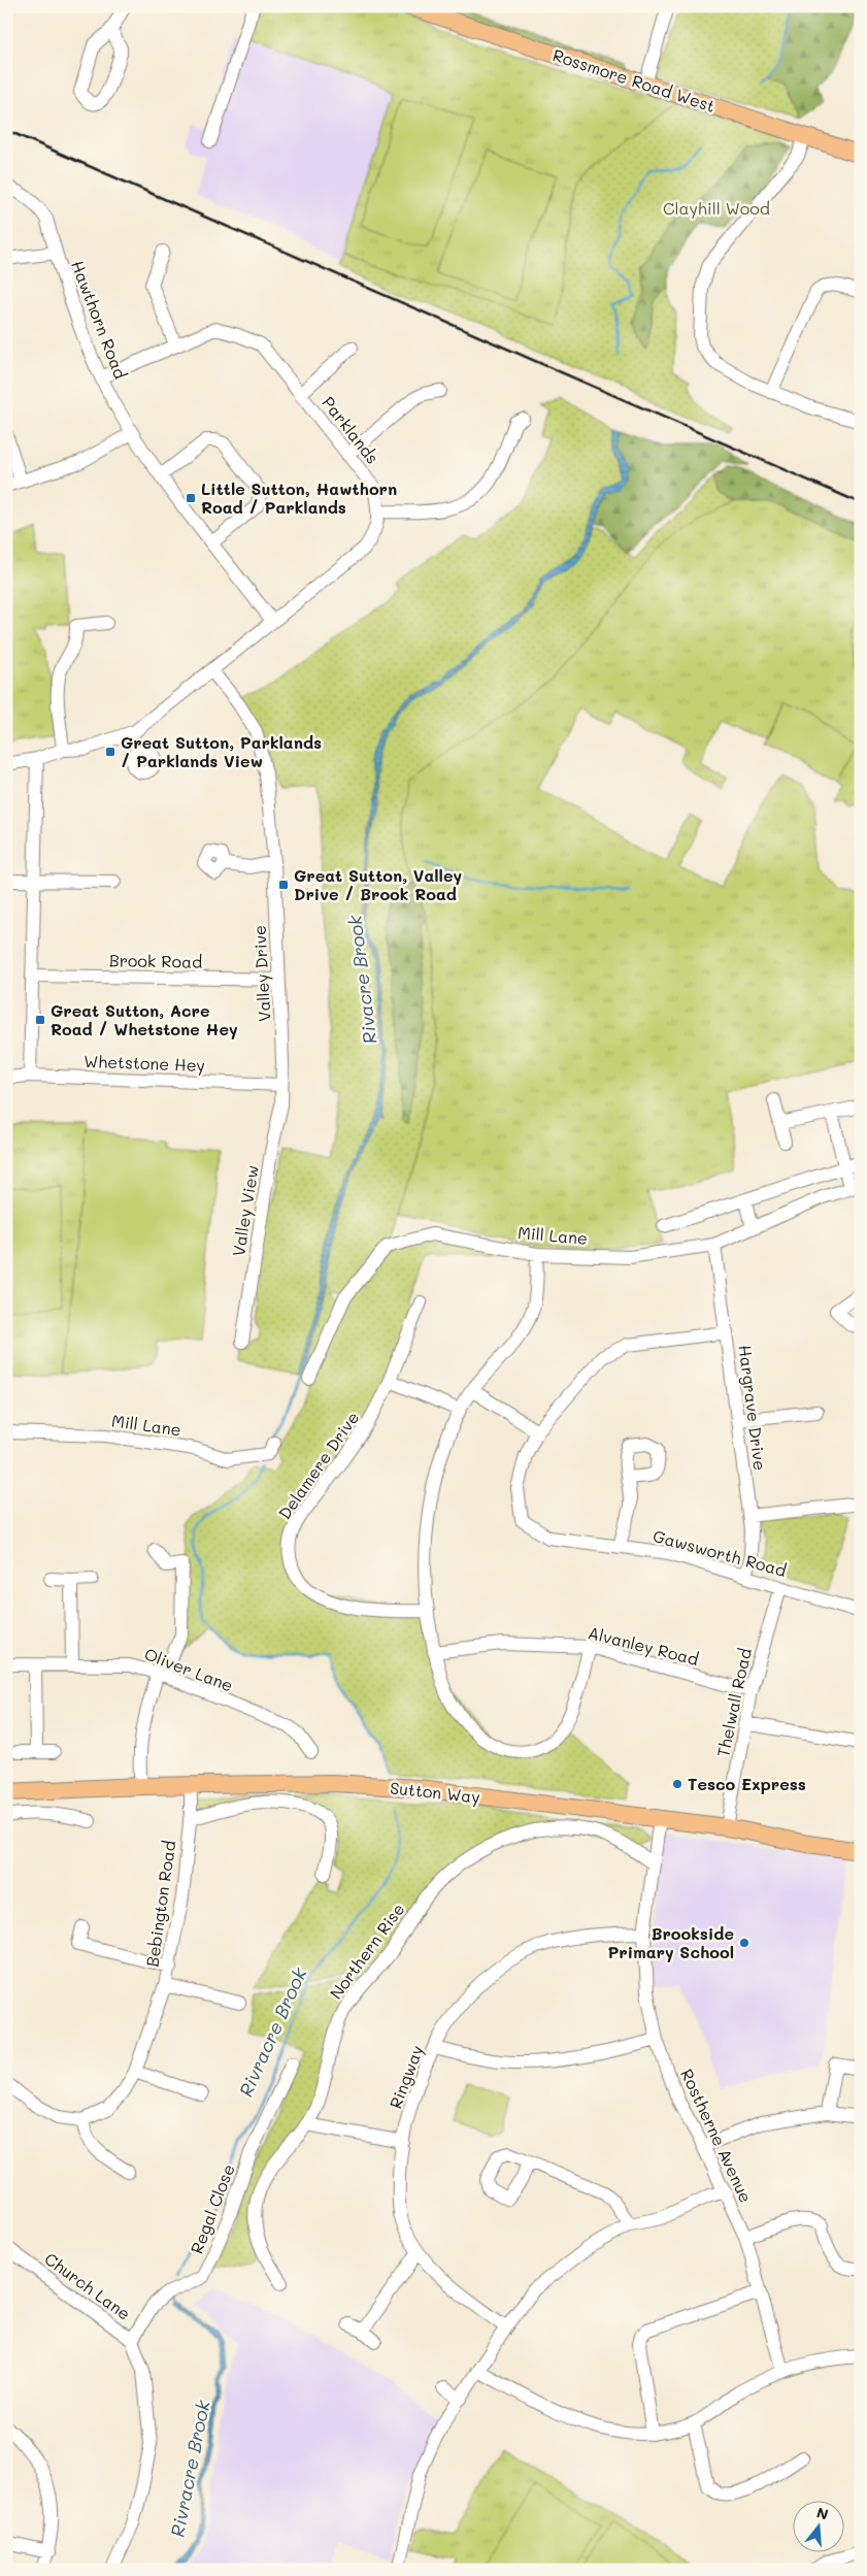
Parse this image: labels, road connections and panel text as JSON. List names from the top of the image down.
{
  "streets": {
    "main road": ["Rossmore Road West", "Sutton Way"],
    "street": [
      "Hawthorn Road",
      "Parklands",
      "Brook Road",
      "Valley Drive",
      "Whetstone Hey",
      "Valley View",
      "Mill Lane",
      "Hargrave Drive",
      "Delamere Drive",
      "Gawsworth Road",
      "Alvanley Road",
      "Oliver Lane",
      "Thelwall Road",
      "Bebington Road",
      "Northern Rise",
      "Ringway",
      "Rostherne Avenue",
      "Regal Close",
      "Church Lane"
    ]
  },
  "crossings": [
    ["Hawthorn Road", "Parklands"],
    ["Parklands", "Valley Drive"],
    ["Brook Road", "Valley Drive"],
    ["Valley Drive", "Whetstone Hey"],
    ["Valley Drive", "Valley View"],
    ["Whetstone Hey", "Valley View"],
    ["Mill Lane", "Hargrave Drive"],
    ["Hargrave Drive", "Gawsworth Road"],
    ["Gawsworth Road", "Thelwall Road"],
    ["Alvanley Road", "Thelwall Road"],
    ["Thelwall Road", "Sutton Way"],
    ["Sutton Way", "Bebington Road"],
    ["Sutton Way", "Rostherne Avenue"],
    ["Northern Rise", "Rostherne Avenue"],
    ["Ringway", "Rostherne Avenue"],
    ["Regal Close", "Church Lane"]
  ],
  "water": ["Rivacre Brook", "Rivracre Brook"],
  "parks": ["Clayhill Wood"],
  "places": {
    "transit": [
      "Little Sutton, Hawthorn Road / Parklands",
      "Great Sutton, Parklands / Parklands View",
      "Great Sutton, Valley Drive / Brook Road",
      "Great Sutton, Acre Road / Whetstone Hey"
    ],
    "other": ["Tesco Express", "Brookside Primary School"]
  },
  "north": "top"
}
